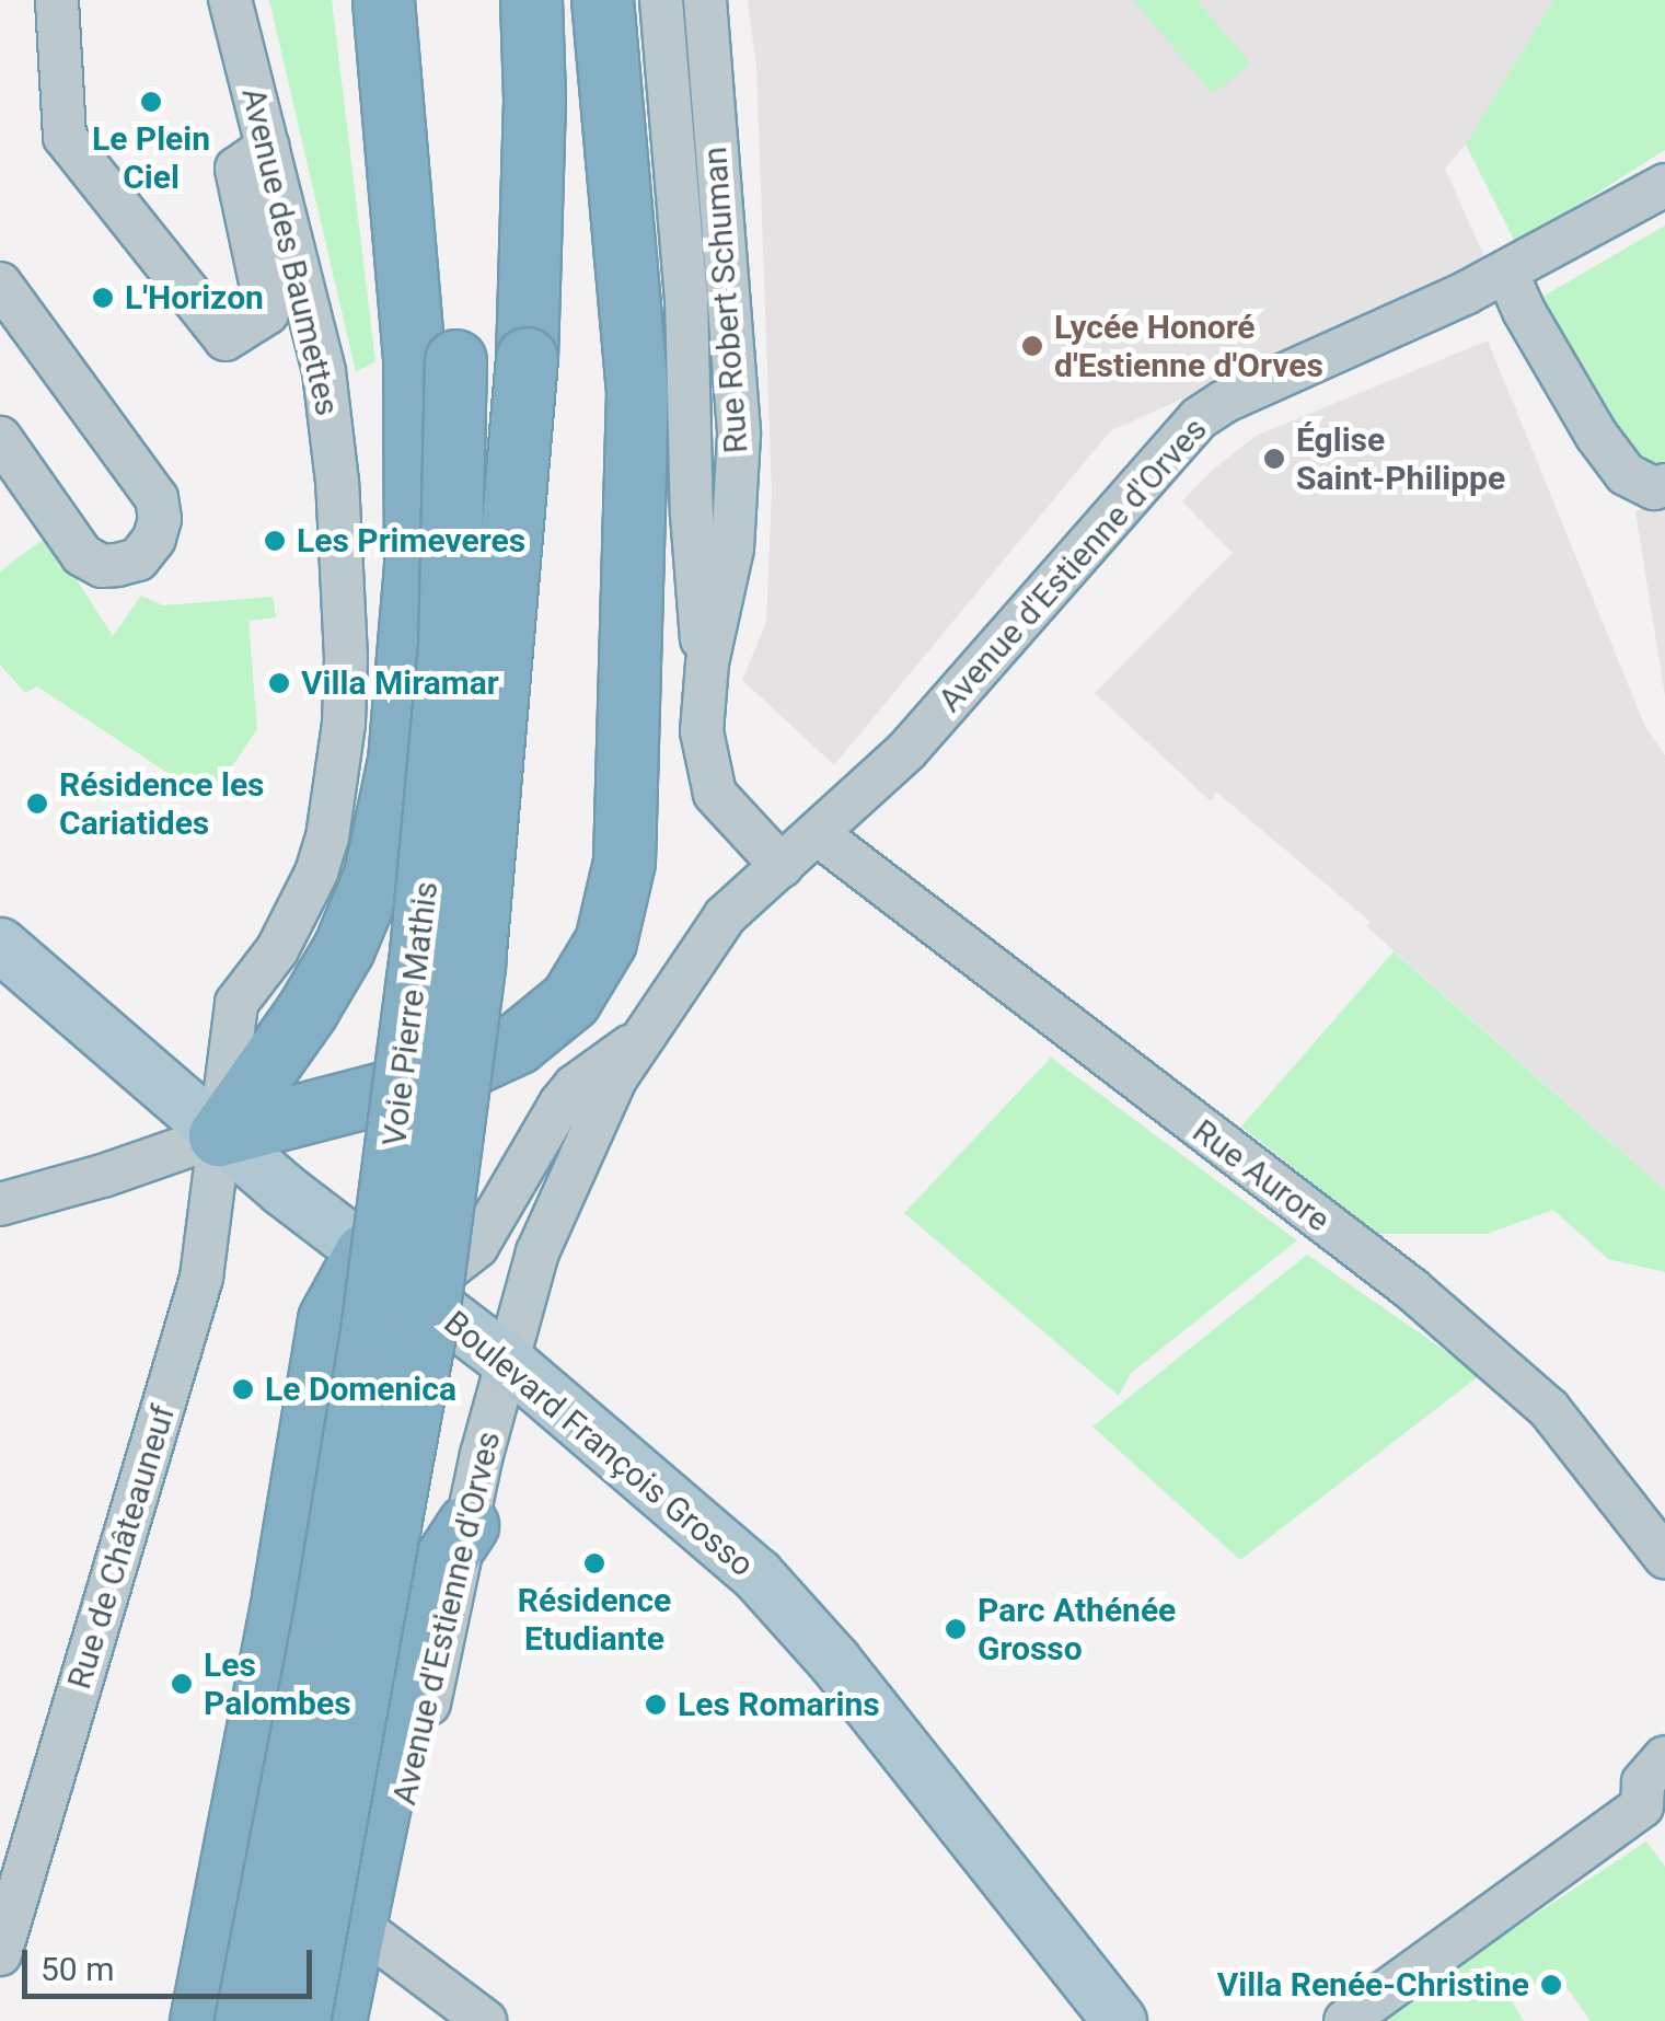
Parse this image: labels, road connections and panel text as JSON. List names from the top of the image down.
{
  "streets": {
    "highway": ["Voie Pierre Mathis"],
    "main road": ["Boulevard François Grosso"],
    "street": [
      "Avenue des Baumettes",
      "Rue Robert Schuman",
      "Avenue d'Estienne d'Orves",
      "Rue Aurore",
      "Rue de Châteauneuf"
    ]
  },
  "crossings": [
    ["Avenue des Baumettes", "Boulevard François Grosso"],
    ["Avenue des Baumettes", "Rue de Châteauneuf"],
    ["Rue Robert Schuman", "Avenue d'Estienne d'Orves"],
    ["Avenue d'Estienne d'Orves", "Rue Aurore"],
    ["Avenue d'Estienne d'Orves", "Boulevard François Grosso"],
    ["Boulevard François Grosso", "Rue de Châteauneuf"]
  ],
  "places": [
    "Le Plein Ciel",
    "L'Horizon",
    "Lycée Honoré d'Estienne d'Orves",
    "Église Saint-Philippe",
    "Les Primeveres",
    "Villa Miramar",
    "Résidence les Cariatides",
    "Le Domenica",
    "Résidence Etudiante",
    "Parc Athénée Grosso",
    "Les Palombes",
    "Les Romarins",
    "Villa Renée-Christine"
  ],
  "scale_bar": "50 m"
}
